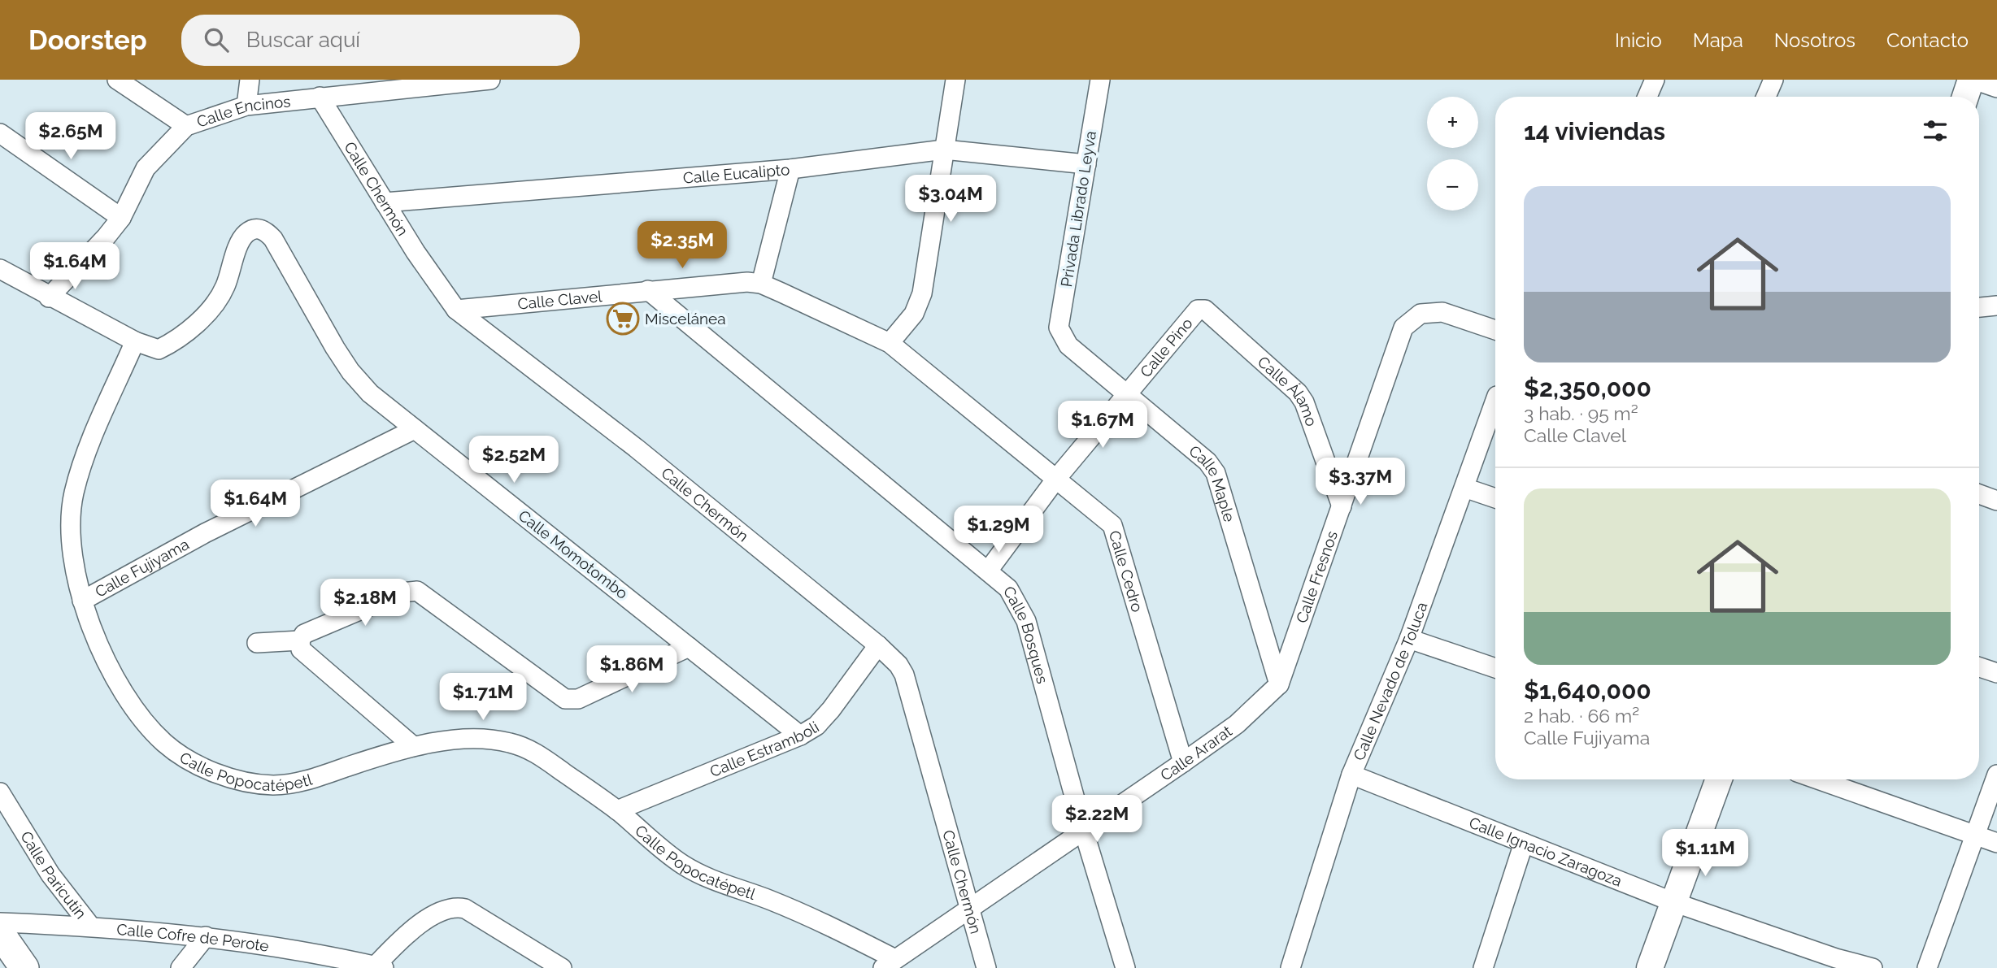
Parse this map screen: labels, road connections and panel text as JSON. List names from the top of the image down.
{
  "streets": {
    "street": [
      "Calle Encinos",
      "Calle Eucalipto",
      "Calle Chermón",
      "Privada Librado Leyva",
      "Calle Clavel",
      "Calle Pino",
      "Calle Álamo",
      "Calle Maple",
      "Calle Momotombo",
      "Calle Fujiyama",
      "Calle Cedro",
      "Calle Fresnos",
      "Calle Bosques",
      "Calle Nevado de Toluca",
      "Calle Estramboli",
      "Calle Ararat",
      "Calle Popocatépetl",
      "Calle Ignacio Zaragoza",
      "Calle Paricutín",
      "Calle Cofre de Perote"
    ]
  },
  "crossings": [
    ["Calle Encinos", "Calle Chermón"],
    ["Calle Eucalipto", "Calle Chermón"],
    ["Calle Eucalipto", "Privada Librado Leyva"],
    ["Calle Chermón", "Calle Clavel"],
    ["Calle Chermón", "Calle Estramboli"],
    ["Calle Chermón", "Calle Ararat"],
    ["Privada Librado Leyva", "Calle Maple"],
    ["Calle Clavel", "Calle Cedro"],
    ["Calle Clavel", "Calle Bosques"],
    ["Calle Pino", "Calle Álamo"],
    ["Calle Pino", "Calle Maple"],
    ["Calle Pino", "Calle Cedro"],
    ["Calle Pino", "Calle Bosques"],
    ["Calle Álamo", "Calle Fresnos"],
    ["Calle Maple", "Calle Fresnos"],
    ["Calle Maple", "Calle Ararat"],
    ["Calle Momotombo", "Calle Fujiyama"],
    ["Calle Momotombo", "Calle Estramboli"],
    ["Calle Momotombo", "Calle Popocatépetl"],
    ["Calle Fujiyama", "Calle Popocatépetl"],
    ["Calle Cedro", "Calle Ararat"],
    ["Calle Fresnos", "Calle Ararat"],
    ["Calle Bosques", "Calle Ararat"],
    ["Calle Nevado de Toluca", "Calle Ignacio Zaragoza"],
    ["Calle Estramboli", "Calle Popocatépetl"],
    ["Calle Ararat", "Calle Popocatépetl"],
    ["Calle Paricutín", "Calle Cofre de Perote"]
  ],
  "places": {
    "supermarket": ["Miscelánea"]
  },
  "page": {
    "header": "Doorstep",
    "search": "Buscar aquí",
    "nav": [
      "Inicio",
      "Mapa",
      "Nosotros",
      "Contacto"
    ],
    "map_buttons": ["+", "−"],
    "heading": "14 viviendas",
    "price": [
      "$2.65M",
      "$3.04M",
      "$2.35M",
      "$1.64M",
      "$1.67M",
      "$2.52M",
      "$3.37M",
      "$1.64M",
      "$1.29M",
      "$2.18M",
      "$1.86M",
      "$1.71M",
      "$2.22M",
      "$1.11M"
    ],
    "list": [
      {
        "name": "$2,350,000",
        "note": "3 hab. · 95 m² · Calle Clavel"
      },
      {
        "name": "$1,640,000",
        "note": "2 hab. · 66 m² · Calle Fujiyama"
      }
    ]
  }
}
